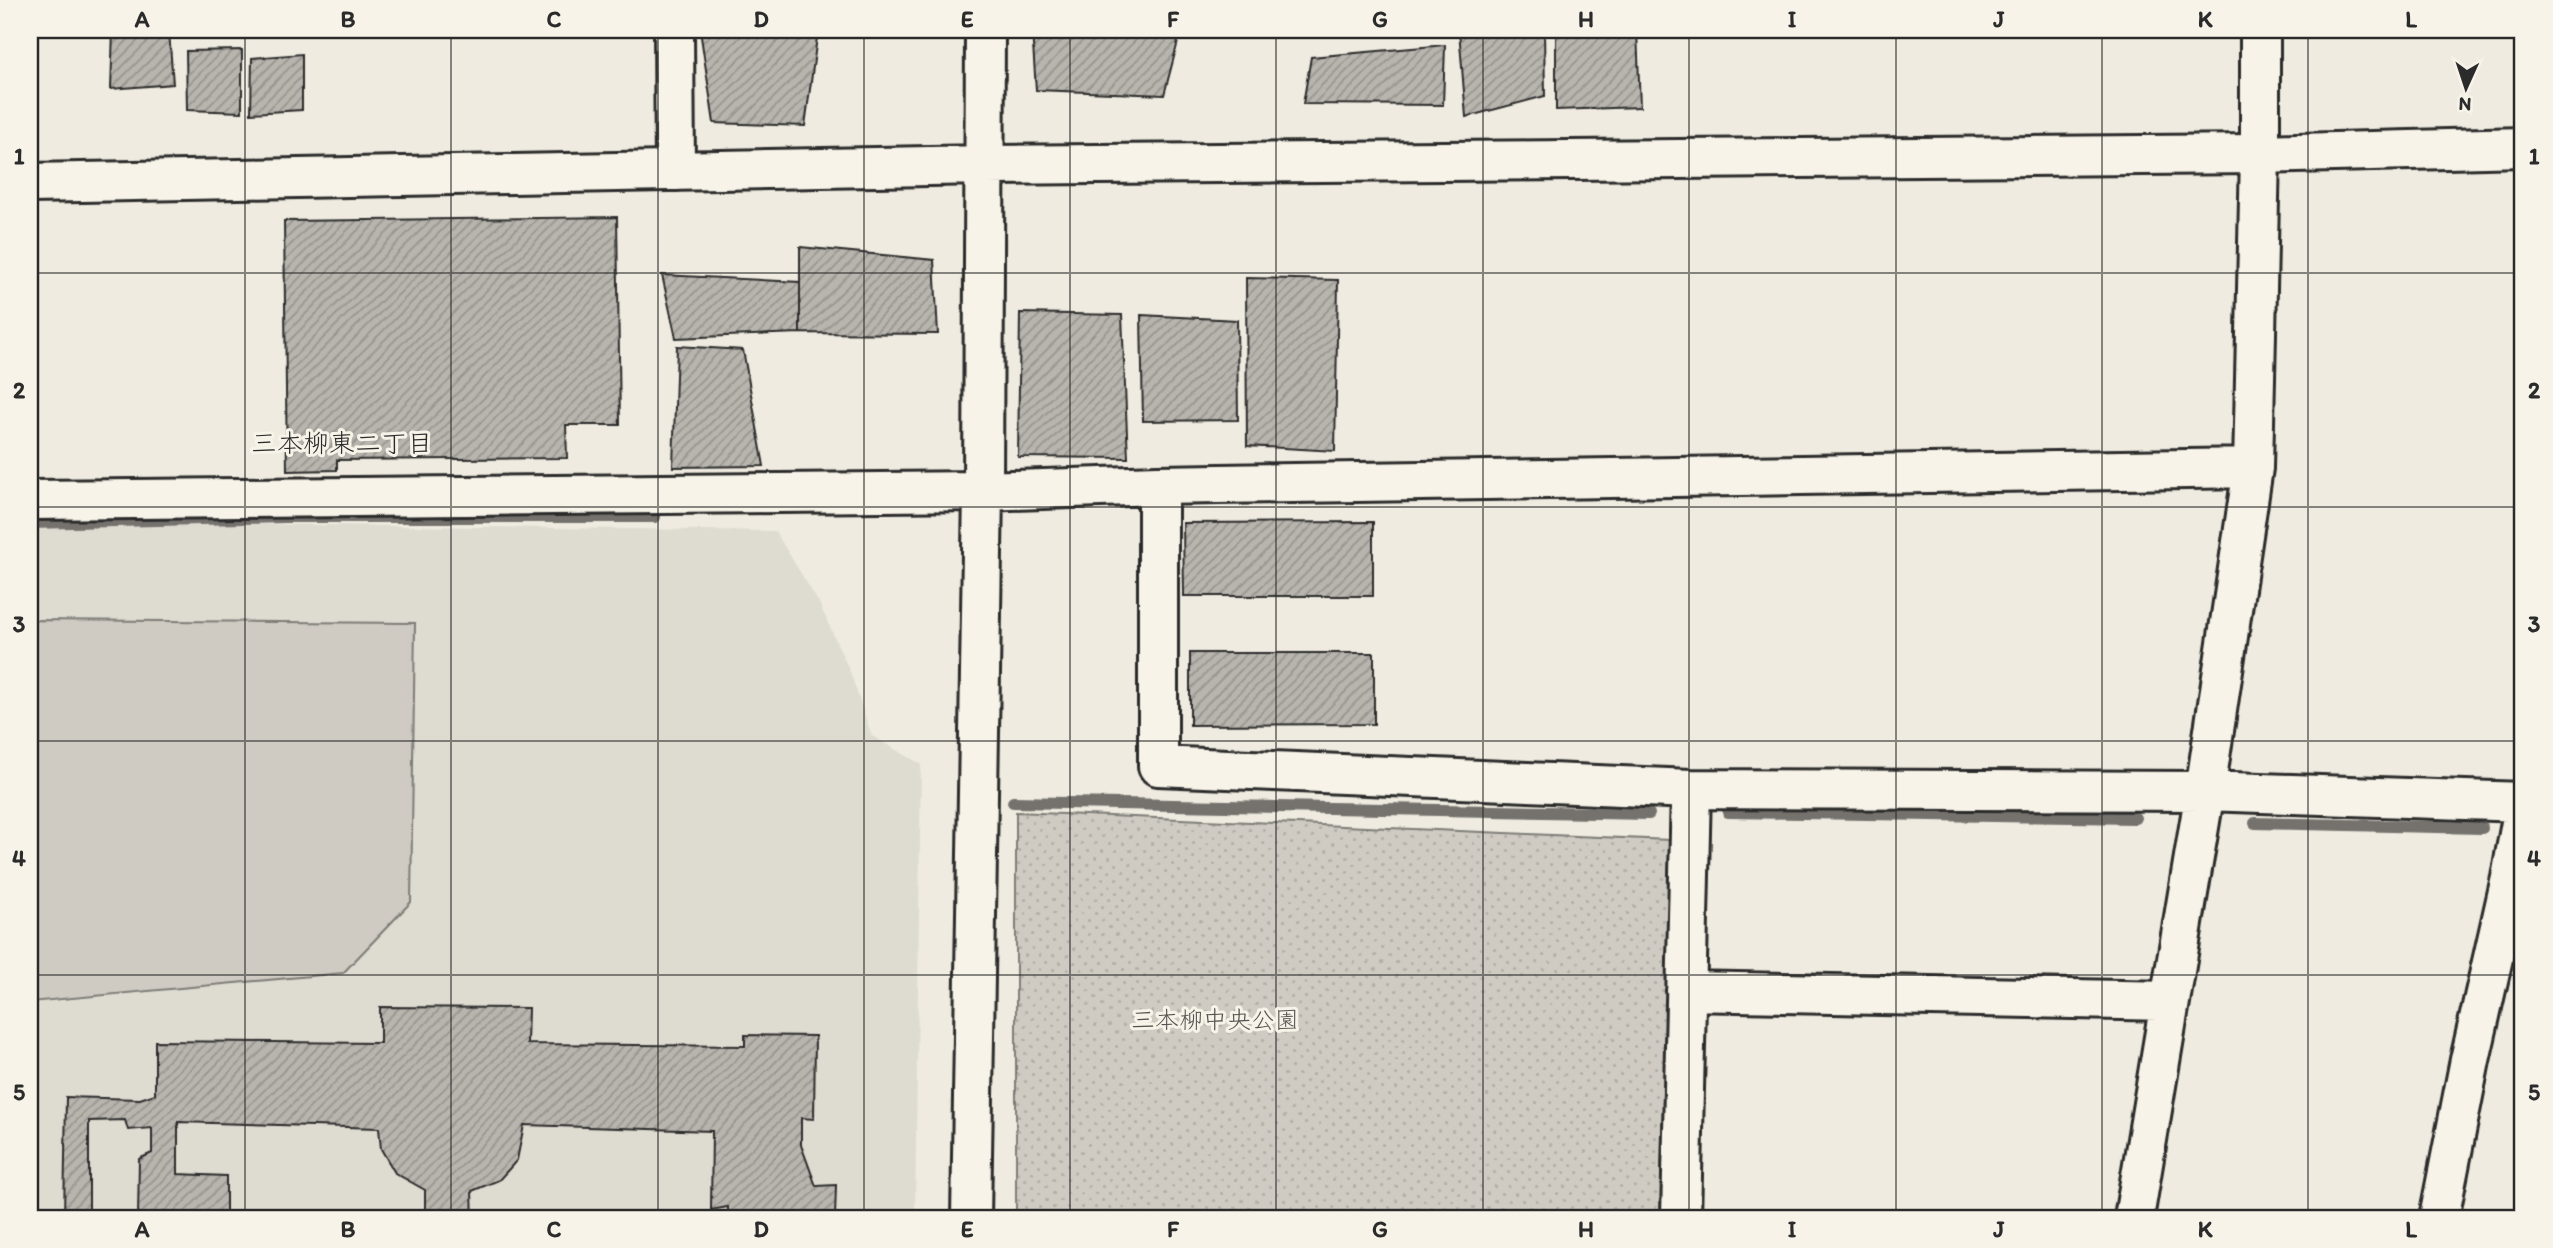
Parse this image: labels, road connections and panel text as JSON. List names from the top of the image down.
{
  "districts": ["三本柳東二丁目"],
  "parks": ["三本柳中央公園"],
  "north": "bottom",
  "grid": {
    "columns": [
      "A",
      "B",
      "C",
      "D",
      "E",
      "F",
      "G",
      "H",
      "I",
      "J",
      "K",
      "L"
    ],
    "rows": [
      "1",
      "2",
      "3",
      "4",
      "5"
    ]
  }
}
